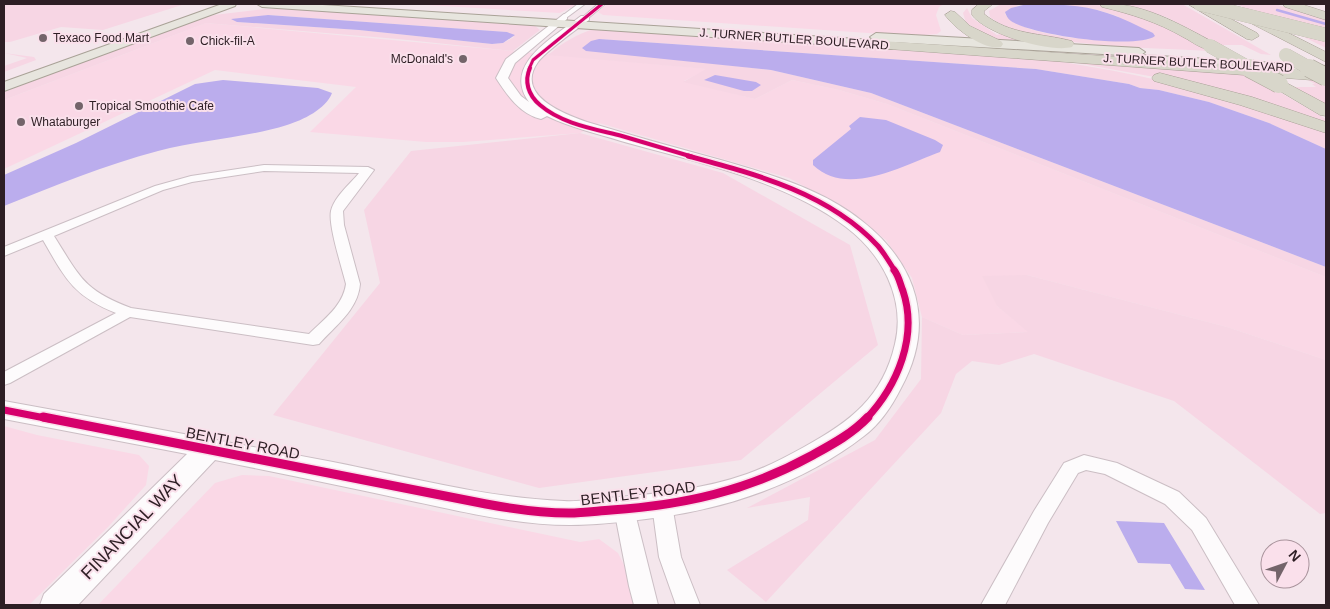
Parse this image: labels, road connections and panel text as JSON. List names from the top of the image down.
{
  "streets": {
    "highway": ["J. TURNER BUTLER BOULEVARD"],
    "street": ["BENTLEY ROAD", "FINANCIAL WAY"]
  },
  "crossings": [
    ["J. TURNER BUTLER BOULEVARD", "BENTLEY ROAD"],
    ["BENTLEY ROAD", "FINANCIAL WAY"]
  ],
  "places": [
    "Texaco Food Mart",
    "Chick-fil-A",
    "McDonald's",
    "Tropical Smoothie Cafe",
    "Whataburger"
  ],
  "north": "top right"
}
